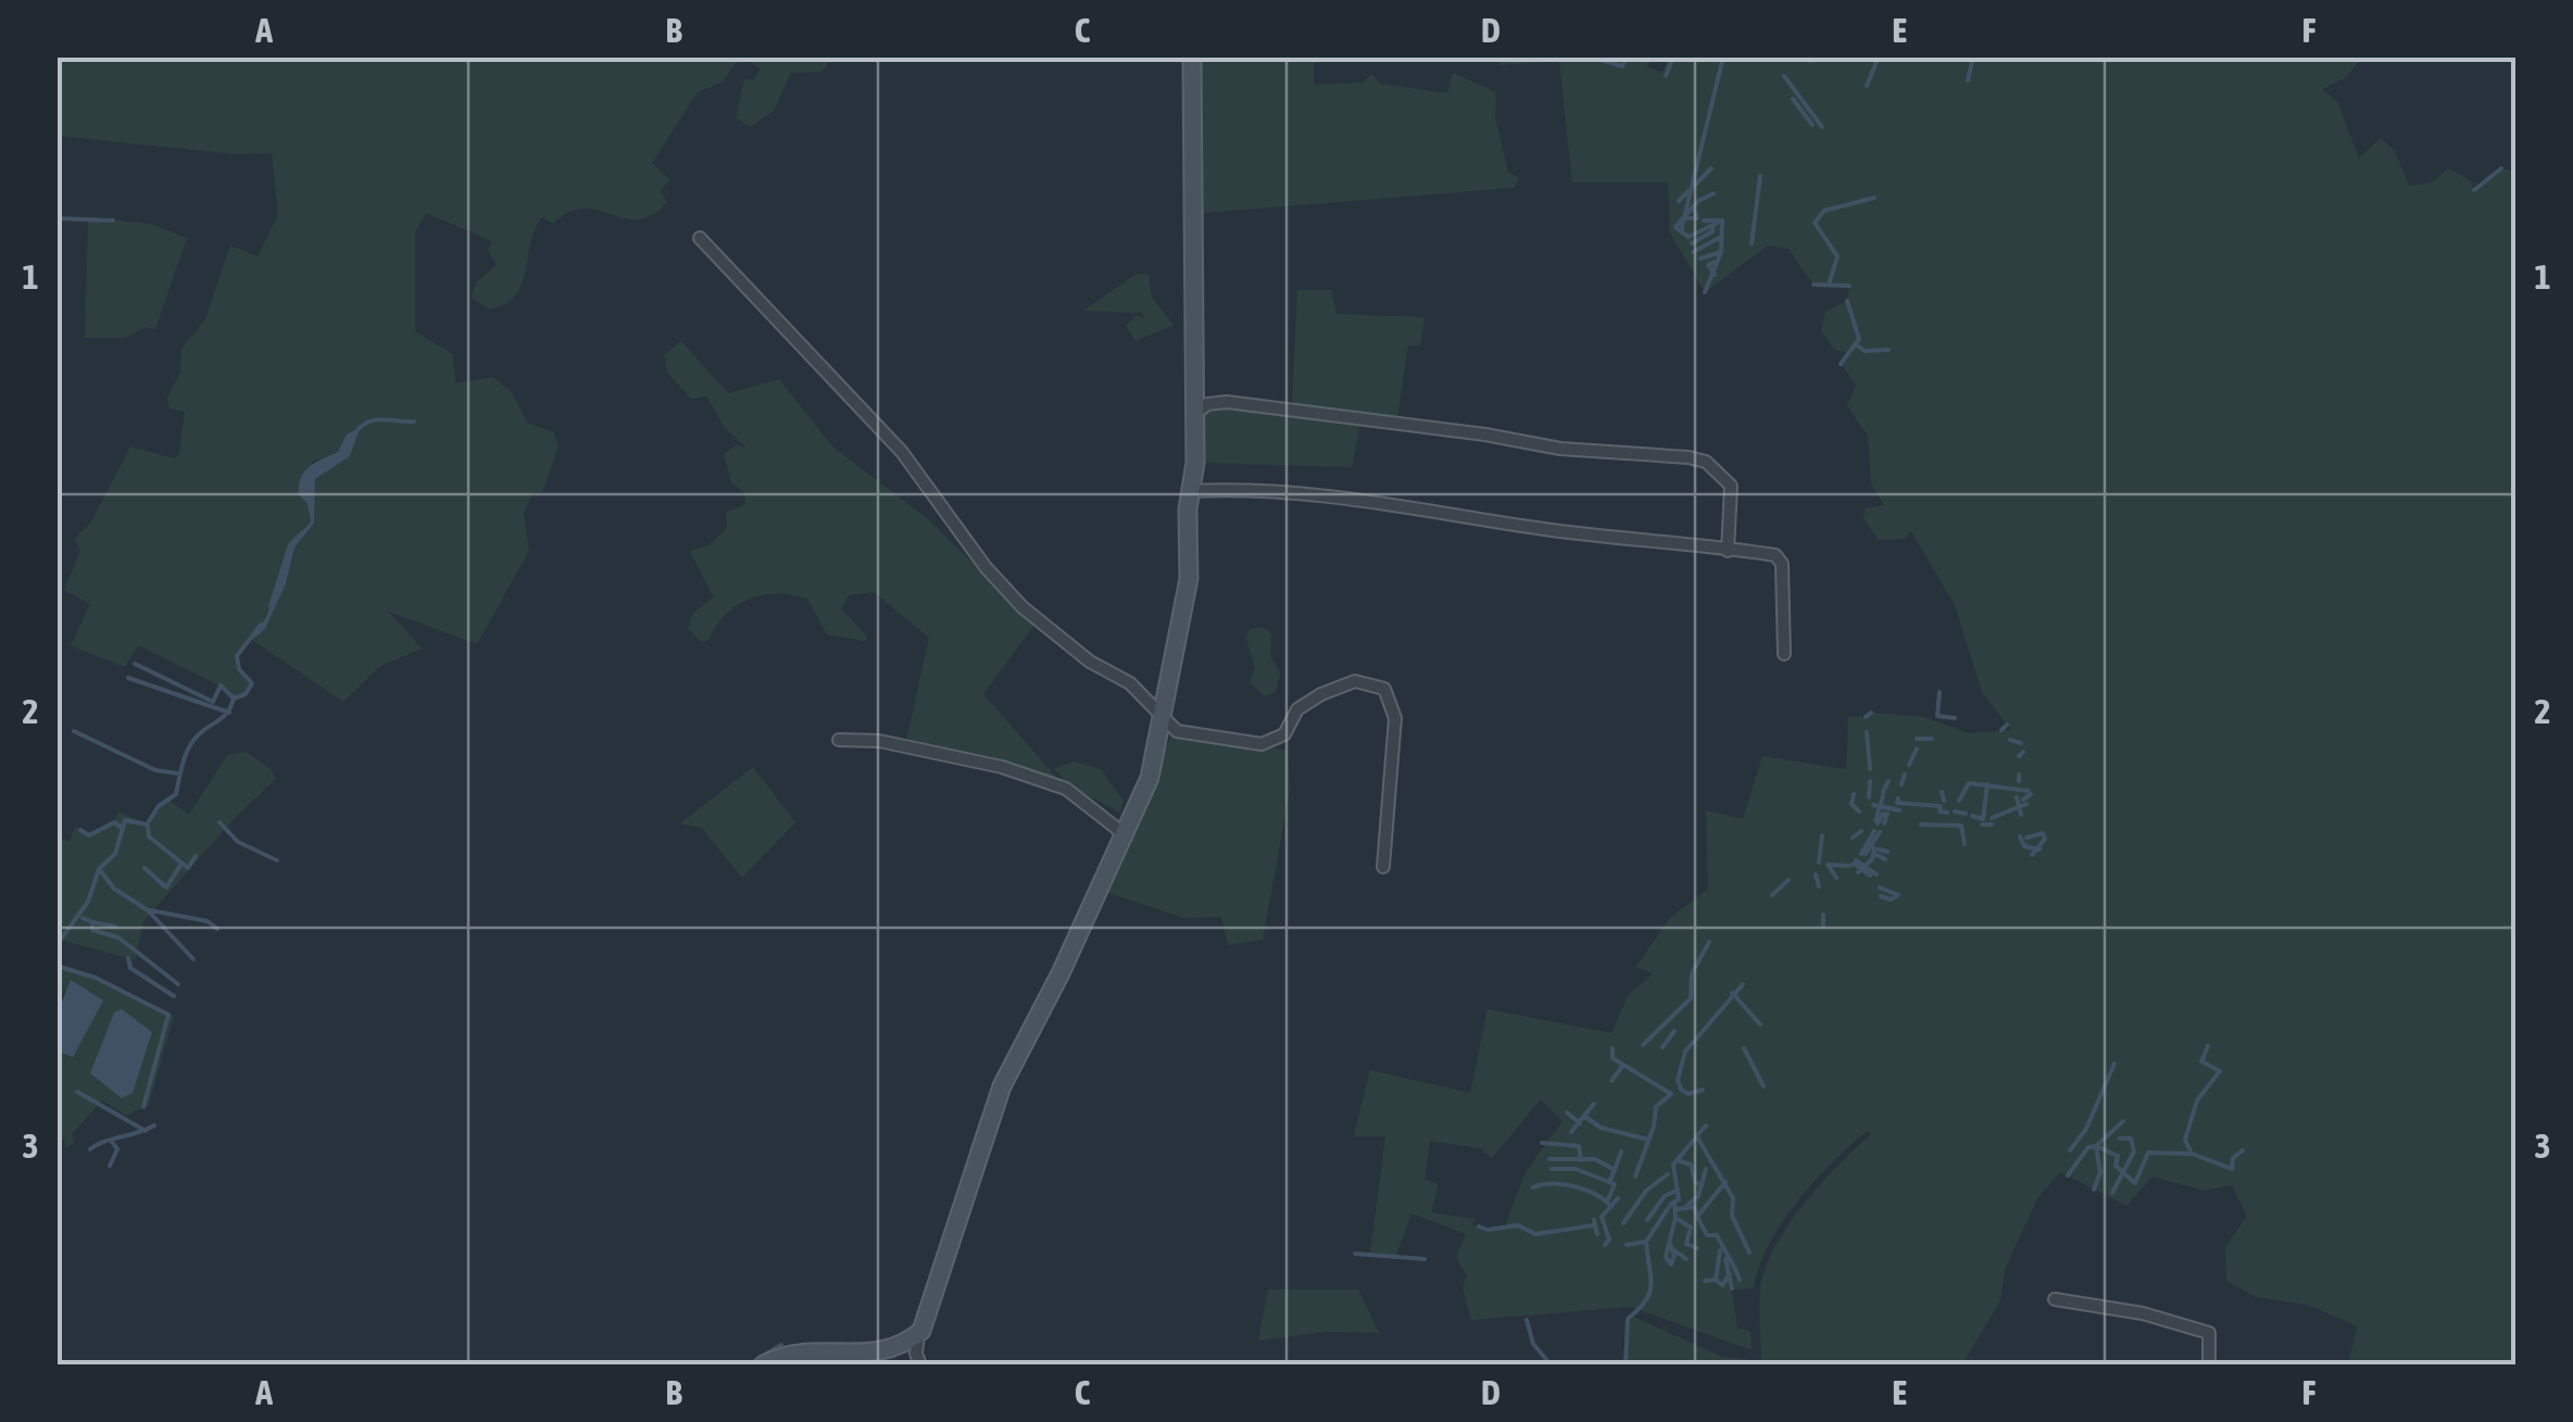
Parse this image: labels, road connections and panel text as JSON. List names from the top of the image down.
{
  "grid": {
    "columns": [
      "A",
      "B",
      "C",
      "D",
      "E",
      "F"
    ],
    "rows": ["1", "2", "3"]
  }
}
